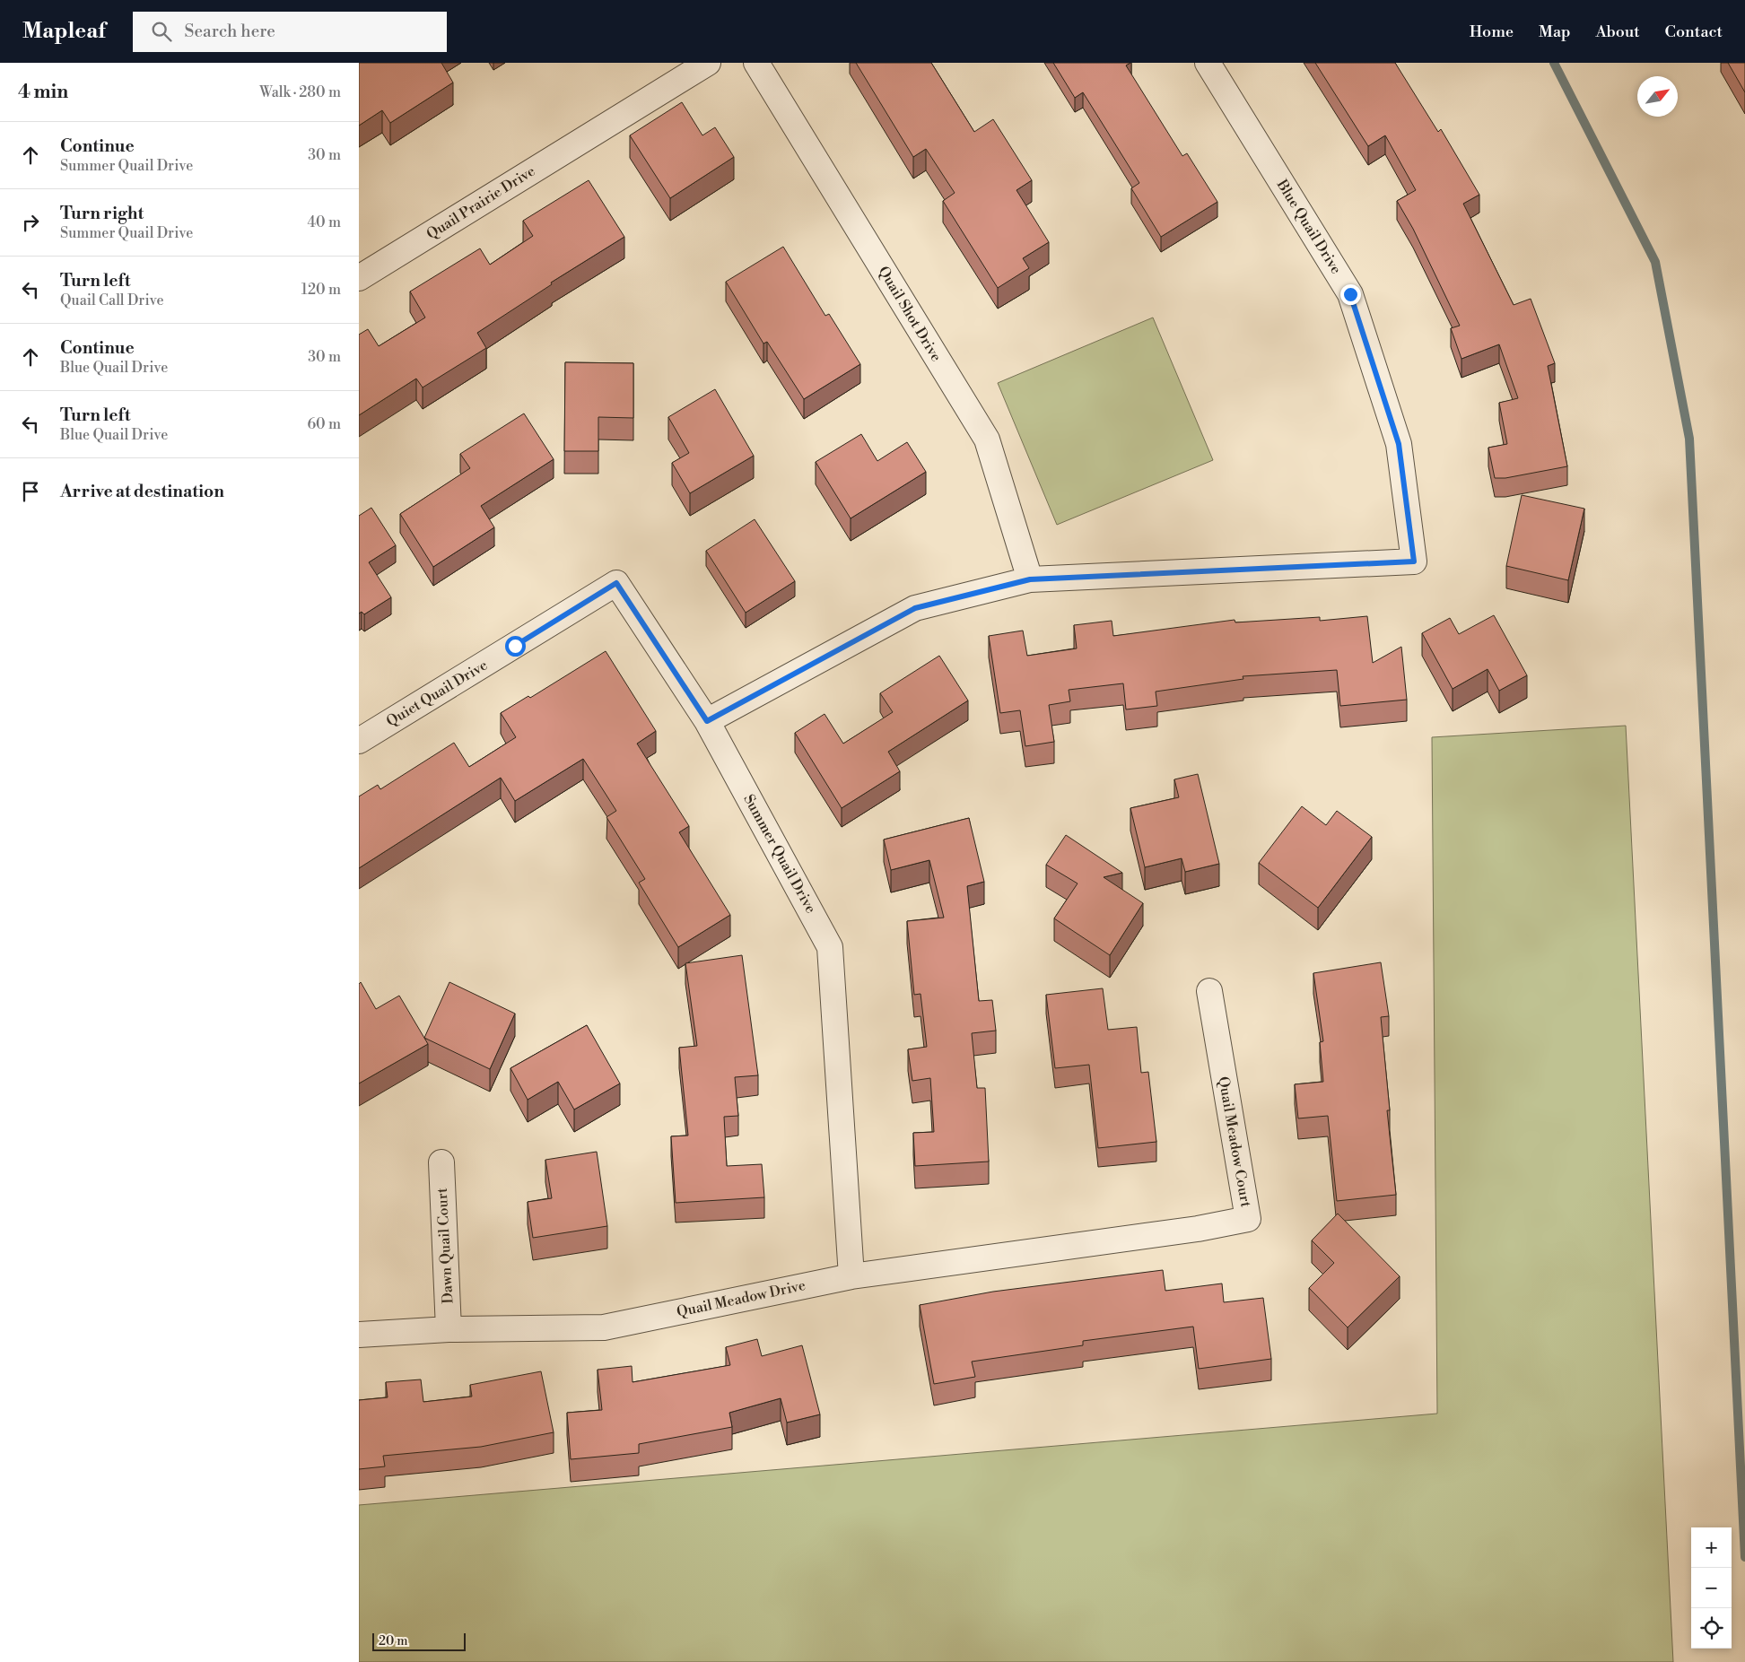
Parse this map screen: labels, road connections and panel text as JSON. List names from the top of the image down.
{
  "streets": {
    "street": [
      "Quail Prairie Drive",
      "Blue Quail Drive",
      "Quail Shot Drive",
      "Quiet Quail Drive",
      "Summer Quail Drive",
      "Quail Meadow Court",
      "Dawn Quail Court",
      "Quail Meadow Drive"
    ]
  },
  "crossings": [
    ["Blue Quail Drive", "Quail Shot Drive"],
    ["Quiet Quail Drive", "Summer Quail Drive"],
    ["Summer Quail Drive", "Quail Meadow Drive"],
    ["Quail Meadow Court", "Quail Meadow Drive"],
    ["Dawn Quail Court", "Quail Meadow Drive"]
  ],
  "scale_bar": "20 m",
  "north": "top right",
  "page": {
    "header": "Mapleaf",
    "search": "Search here",
    "nav": [
      "Home",
      "Map",
      "About",
      "Contact"
    ],
    "heading": ["4 min", "Walk · 280 m"],
    "list": [
      ["Continue", "Summer Quail Drive", "30 m"],
      ["Turn right", "Summer Quail Drive", "40 m"],
      ["Turn left", "Quail Call Drive", "120 m"],
      ["Continue", "Blue Quail Drive", "30 m"],
      ["Turn left", "Blue Quail Drive", "60 m"],
      "Arrive at destination"
    ],
    "map_buttons": ["+", "−"],
    "scale": "20 m"
  }
}
